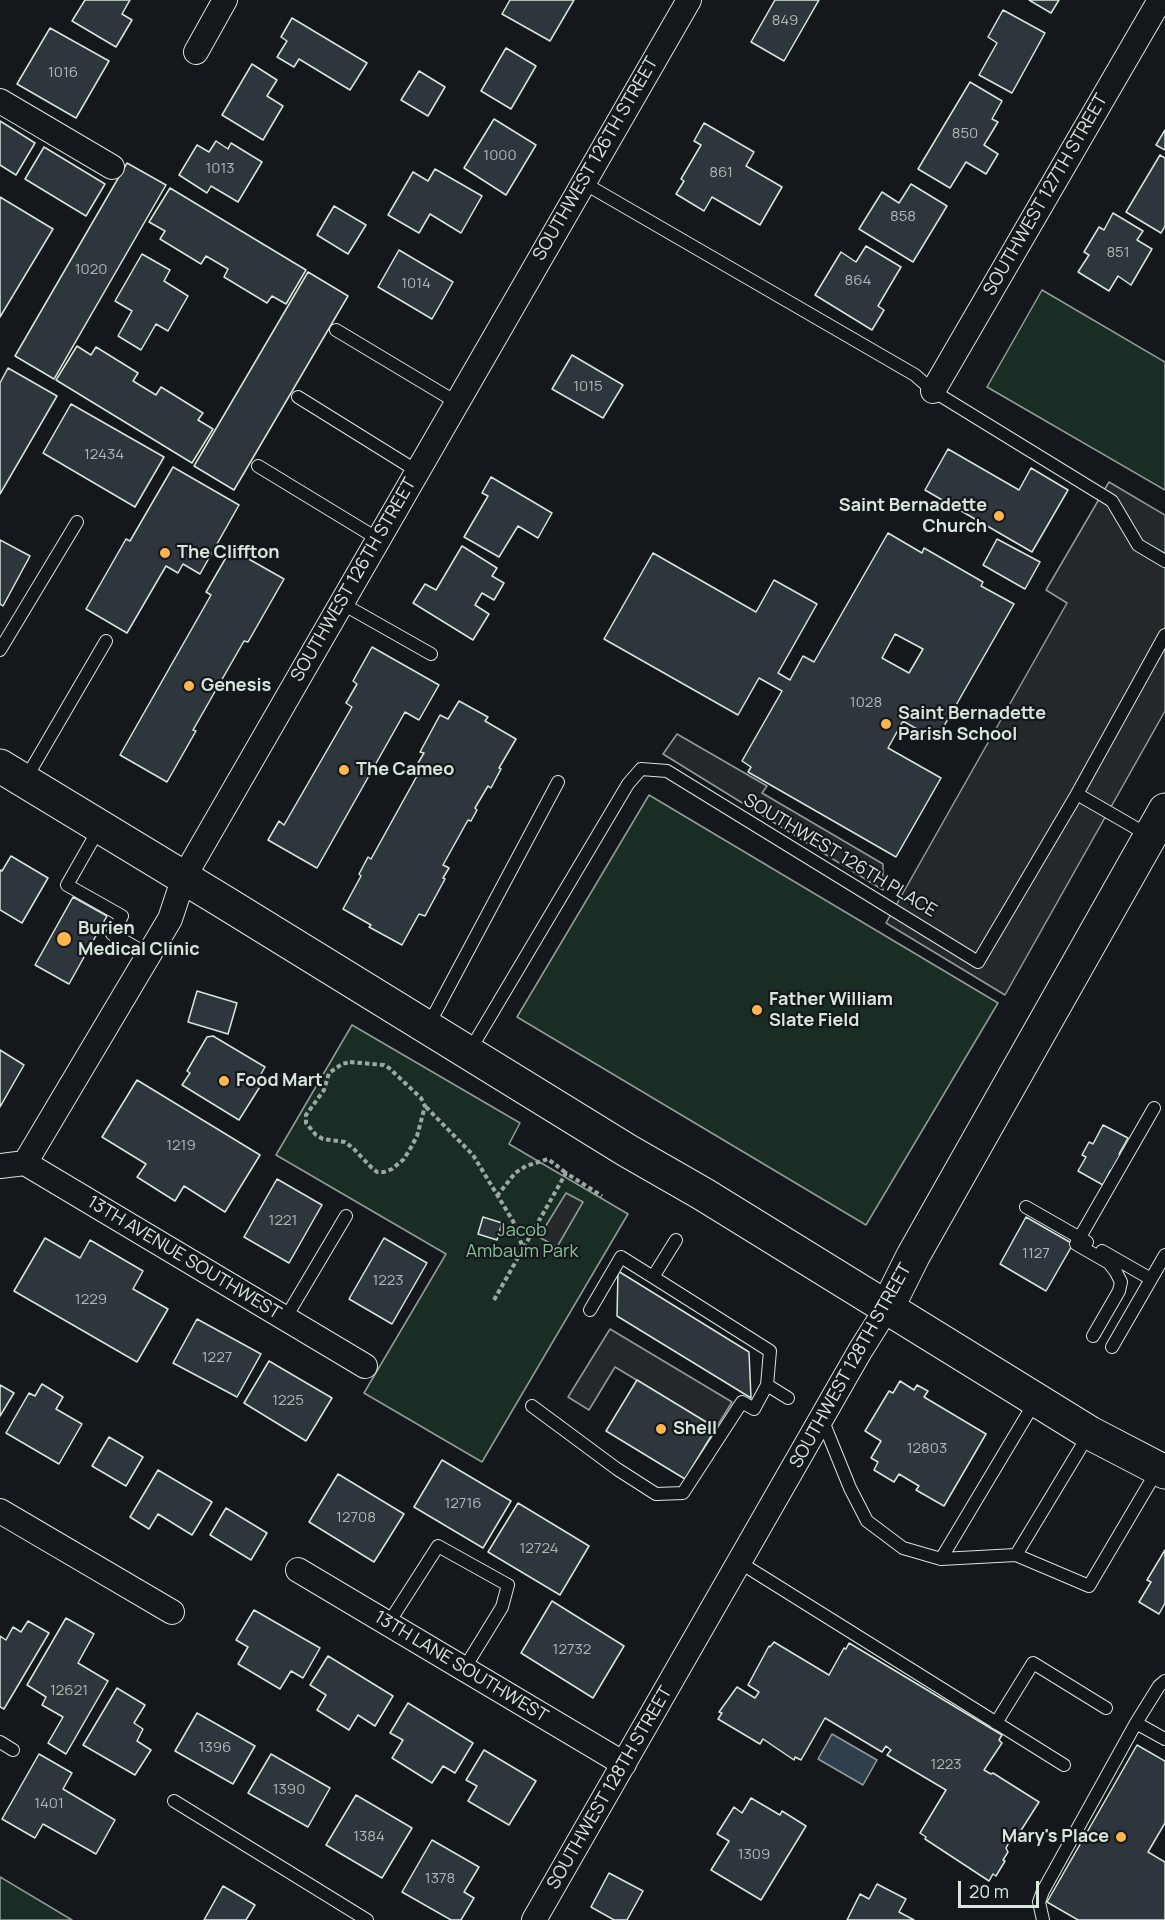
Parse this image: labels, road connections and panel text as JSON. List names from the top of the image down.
{
  "streets": {
    "main road": ["SOUTHWEST 128TH STREET"],
    "street": [
      "SOUTHWEST 126TH STREET",
      "SOUTHWEST 127TH STREET",
      "13TH AVENUE SOUTHWEST",
      "13TH LANE SOUTHWEST"
    ],
    "lane": ["SOUTHWEST 126TH PLACE"]
  },
  "crossings": [
    ["SOUTHWEST 126TH STREET", "13TH AVENUE SOUTHWEST"],
    ["SOUTHWEST 128TH STREET", "13TH LANE SOUTHWEST"]
  ],
  "parks": ["Jacob Ambaum Park"],
  "places": [
    "Saint Bernadette Church",
    "The Cliffton",
    "Genesis",
    "Saint Bernadette Parish School",
    "The Cameo",
    "Burien Medical Clinic",
    "Father William Slate Field",
    "Food Mart",
    "Shell",
    "Mary's Place"
  ],
  "house_numbers": [
    "849",
    "1016",
    "850",
    "1000",
    "1013",
    "861",
    "858",
    "851",
    "1020",
    "864",
    "1014",
    "1015",
    "12434",
    "1028",
    "1219",
    "1221",
    "1127",
    "1223",
    "1229",
    "1227",
    "1225",
    "12803",
    "12716",
    "12708",
    "12724",
    "12732",
    "12621",
    "1396",
    "1223",
    "1390",
    "1401",
    "1384",
    "1309",
    "1378"
  ],
  "scale_bar": "20 m"
}
